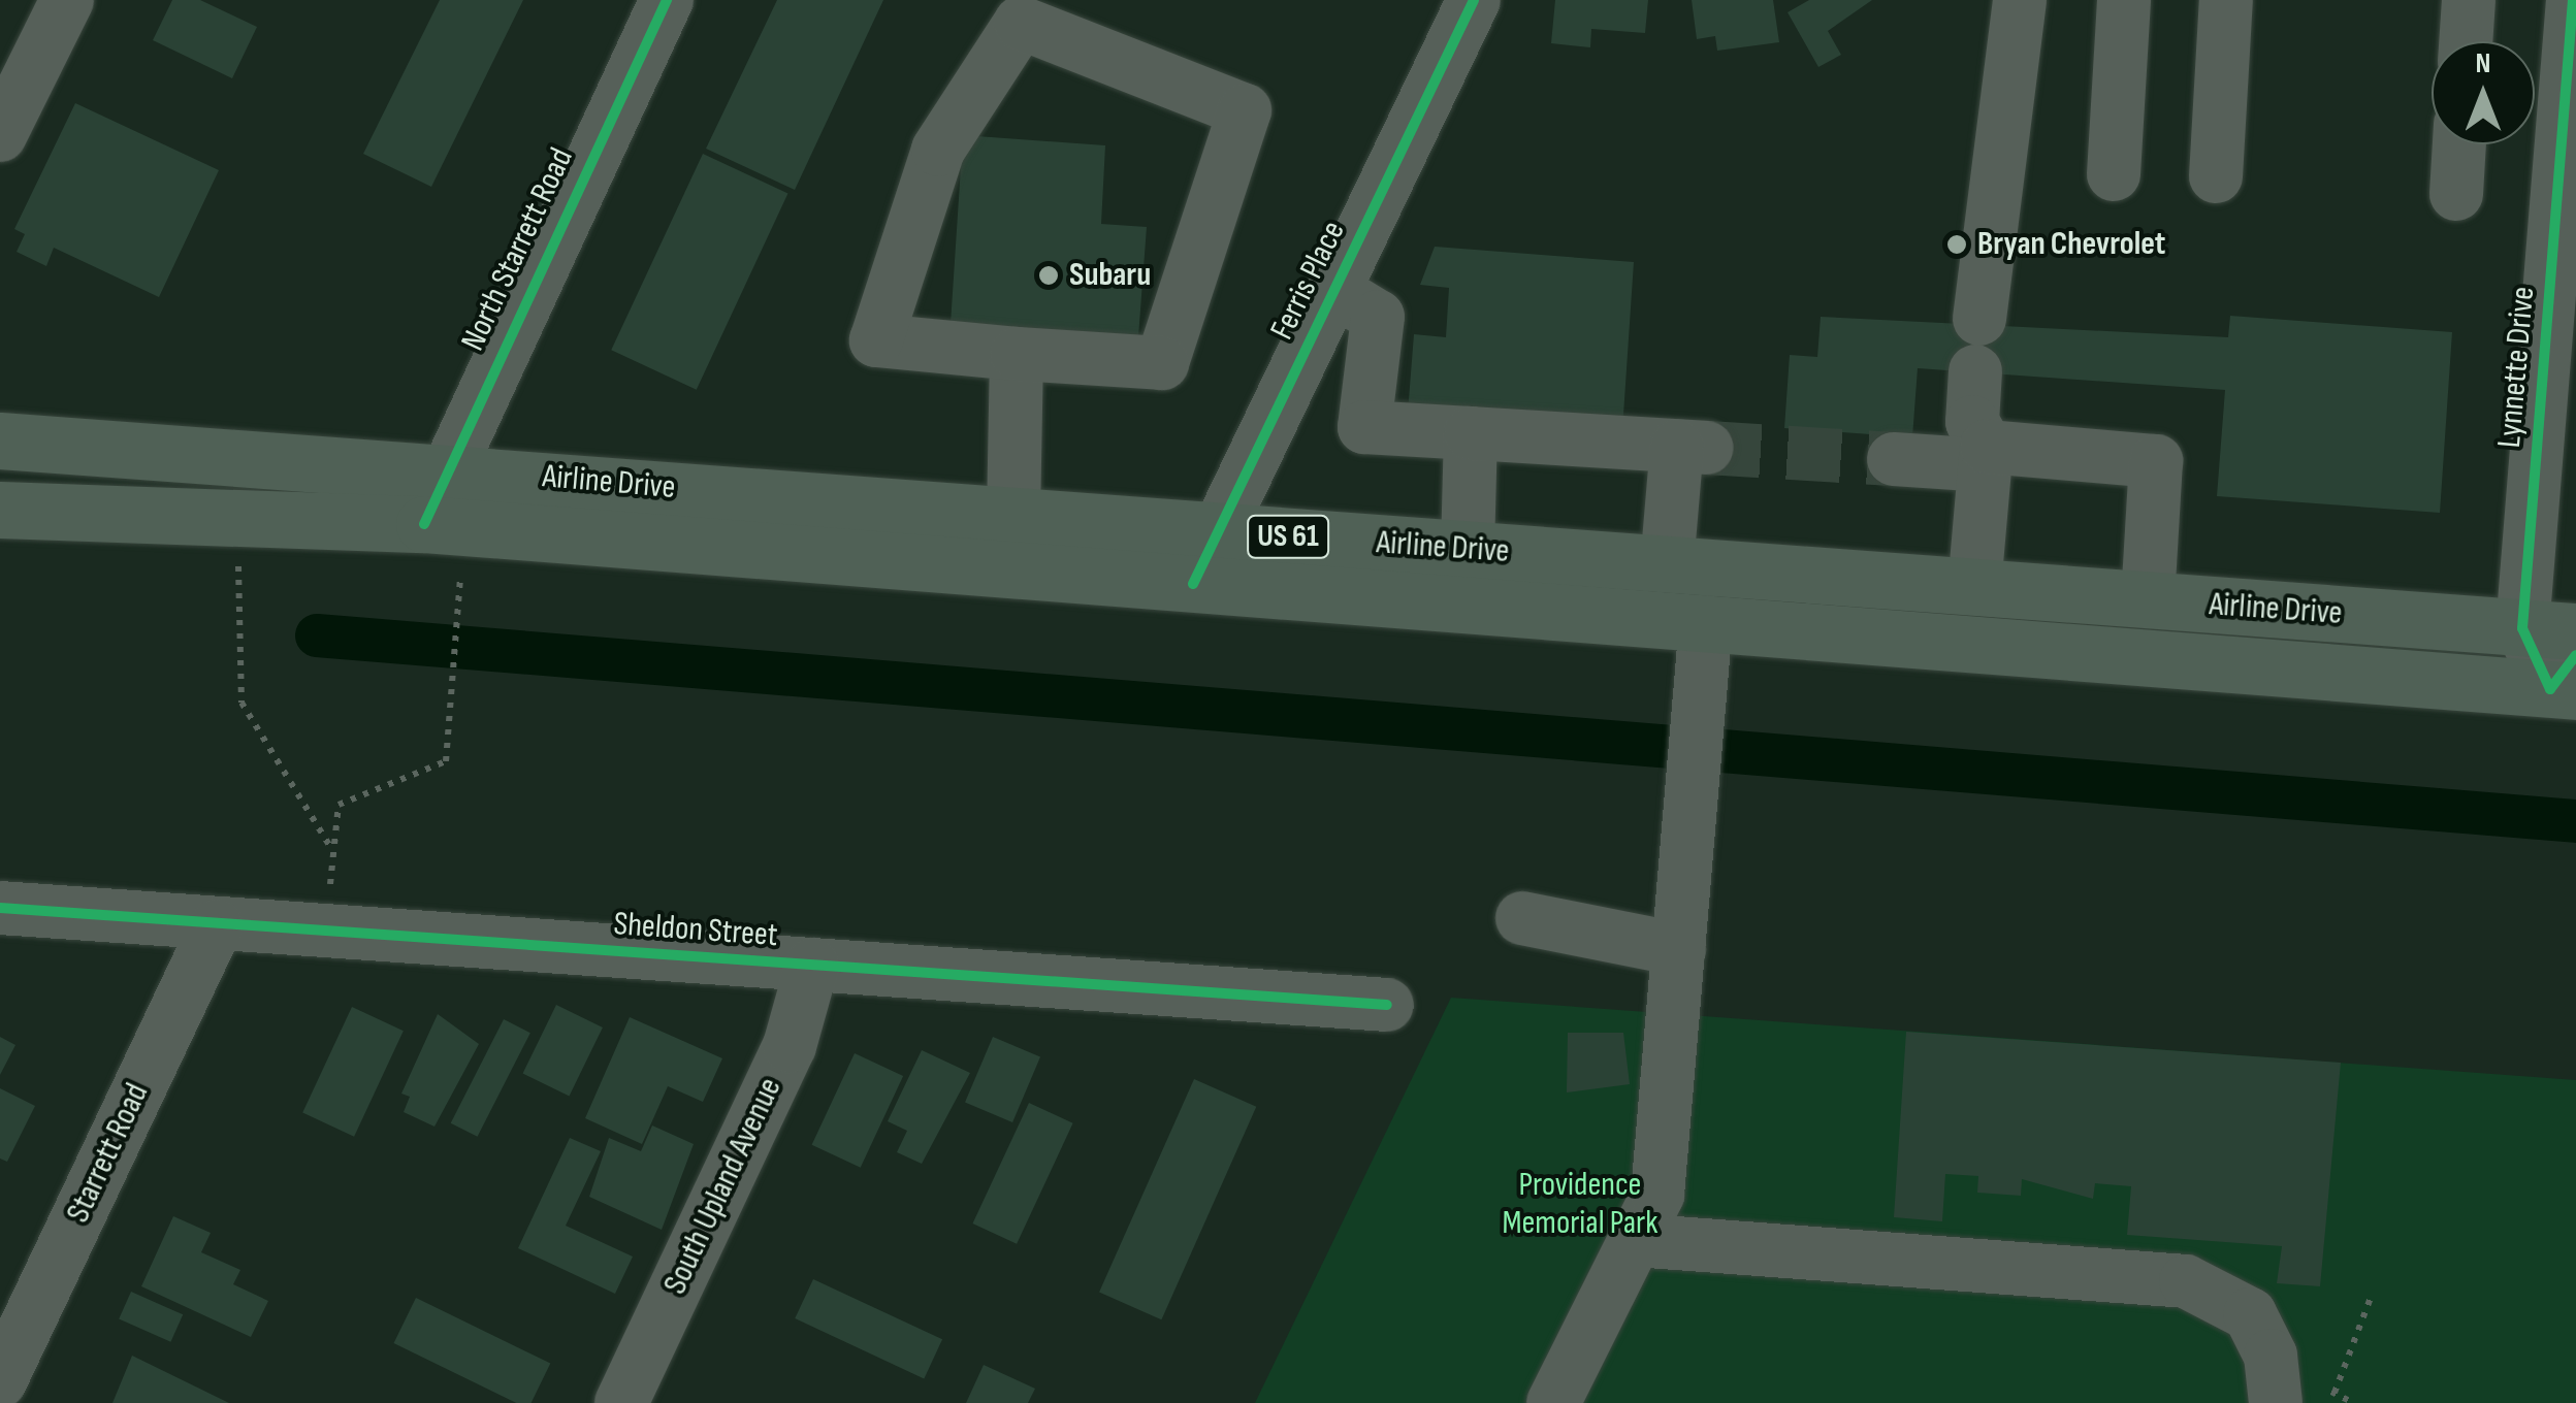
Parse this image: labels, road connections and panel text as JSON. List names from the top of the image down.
{
  "streets": {
    "highway": ["Airline Drive", "US 61"],
    "street": [
      "North Starrett Road",
      "Ferris Place",
      "Lynnette Drive",
      "Sheldon Street",
      "Starrett Road",
      "South Upland Avenue"
    ]
  },
  "crossings": [
    ["North Starrett Road", "Airline Drive"],
    ["Ferris Place", "Airline Drive"],
    ["Lynnette Drive", "Airline Drive"],
    ["Sheldon Street", "Starrett Road"],
    ["Sheldon Street", "South Upland Avenue"]
  ],
  "parks": ["Providence Memorial Park"],
  "places": ["Bryan Chevrolet", "Subaru"],
  "north": "top"
}
